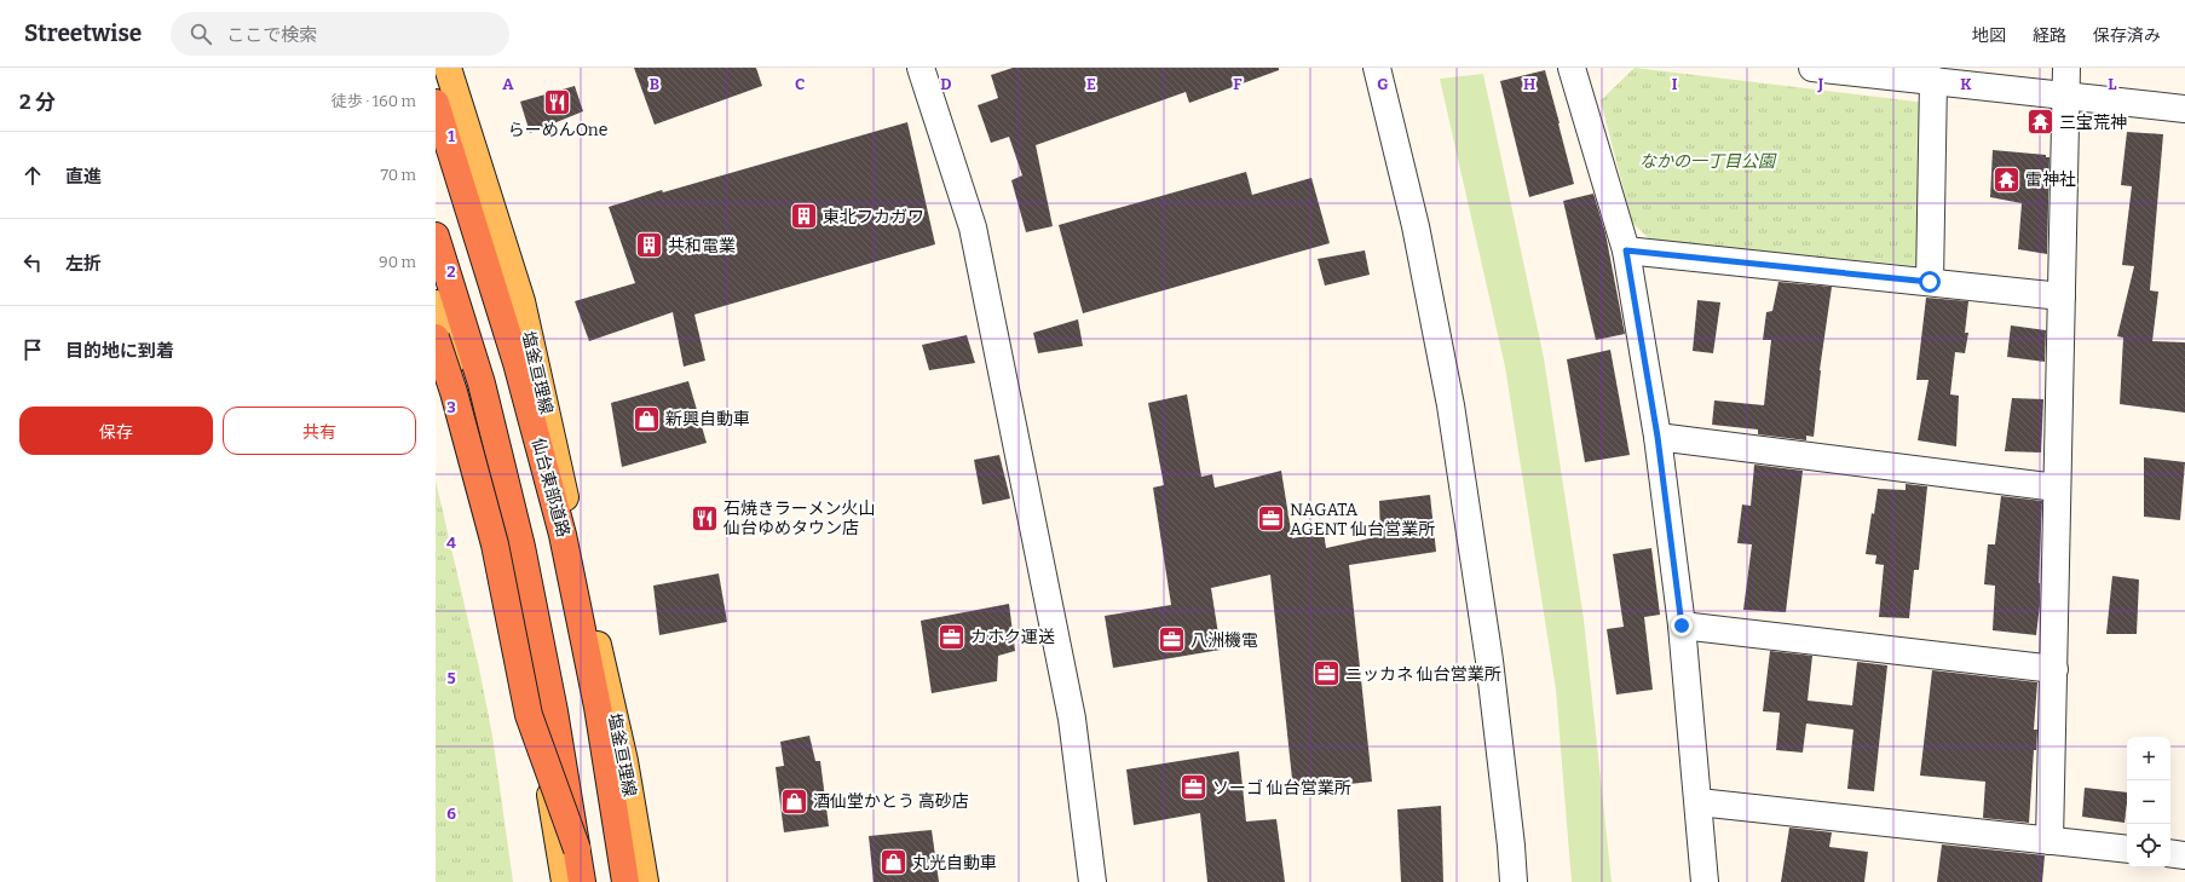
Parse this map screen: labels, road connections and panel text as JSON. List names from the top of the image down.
{
  "streets": {
    "highway": ["仙台東部道路"],
    "main road": ["塩釜亘理線"]
  },
  "parks": ["なかの一丁目公園"],
  "places": {
    "restaurant": ["らーめんOne", "石焼きラーメン火山 仙台ゆめタウン店"],
    "temple": ["三宝荒神", "雷神社"],
    "building": ["東北フカガワ", "共和電業"],
    "shop": ["新興自動車", "酒仙堂かとう 高砂店", "丸光自動車"],
    "office": [
      "NAGATA AGENT 仙台営業所",
      "カホク運送",
      "八洲機電",
      "ニッカネ 仙台営業所",
      "ソーゴ 仙台営業所"
    ]
  },
  "page": {
    "header": "Streetwise",
    "search": "ここで検索",
    "nav": ["地図", "経路", "保存済み"],
    "heading": ["2 分", "徒歩 · 160 m"],
    "list": [
      ["直進", "70 m"],
      ["左折", "90 m"],
      "目的地に到着"
    ],
    "buttons": ["保存", "共有"],
    "map_buttons": ["+", "−"]
  },
  "grid": {
    "columns": [
      "A",
      "B",
      "C",
      "D",
      "E",
      "F",
      "G",
      "H",
      "I",
      "J",
      "K",
      "L"
    ],
    "rows": [
      "1",
      "2",
      "3",
      "4",
      "5",
      "6"
    ]
  }
}
